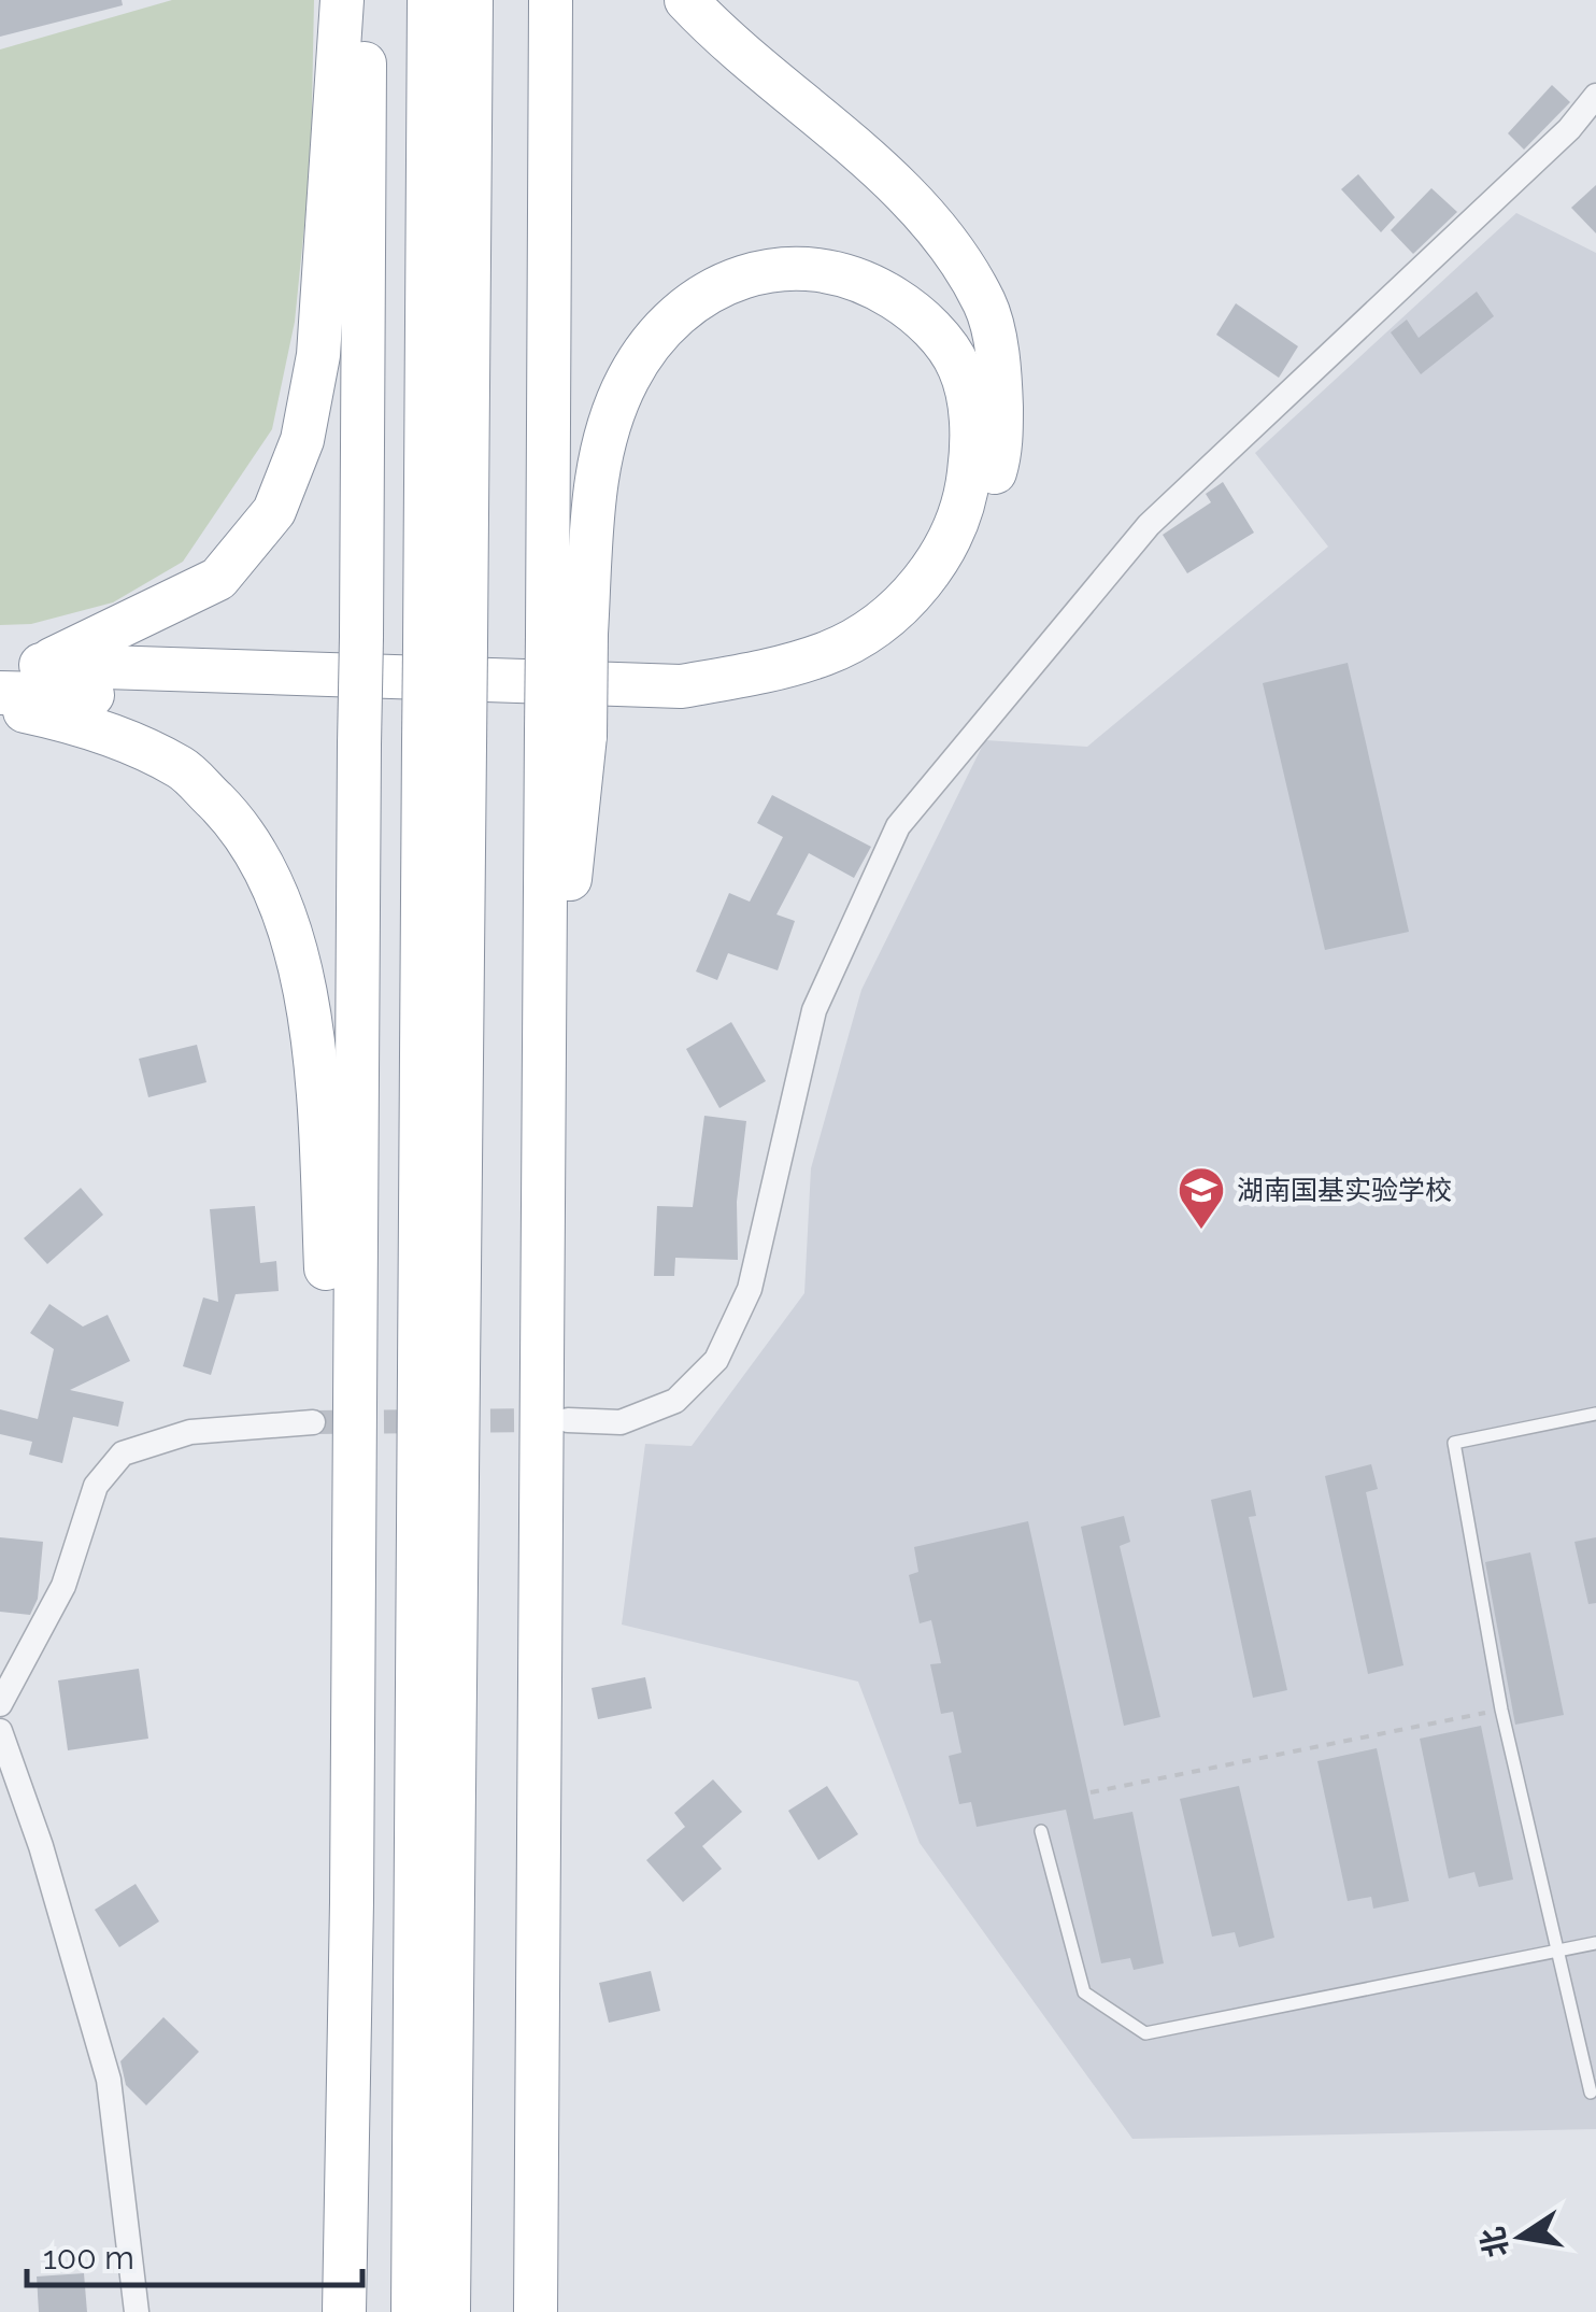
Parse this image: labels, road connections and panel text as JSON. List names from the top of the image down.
{
  "places": {
    "school or university": ["湖南国基实验学校"]
  },
  "scale_bar": "100 m",
  "north": "left"
}
